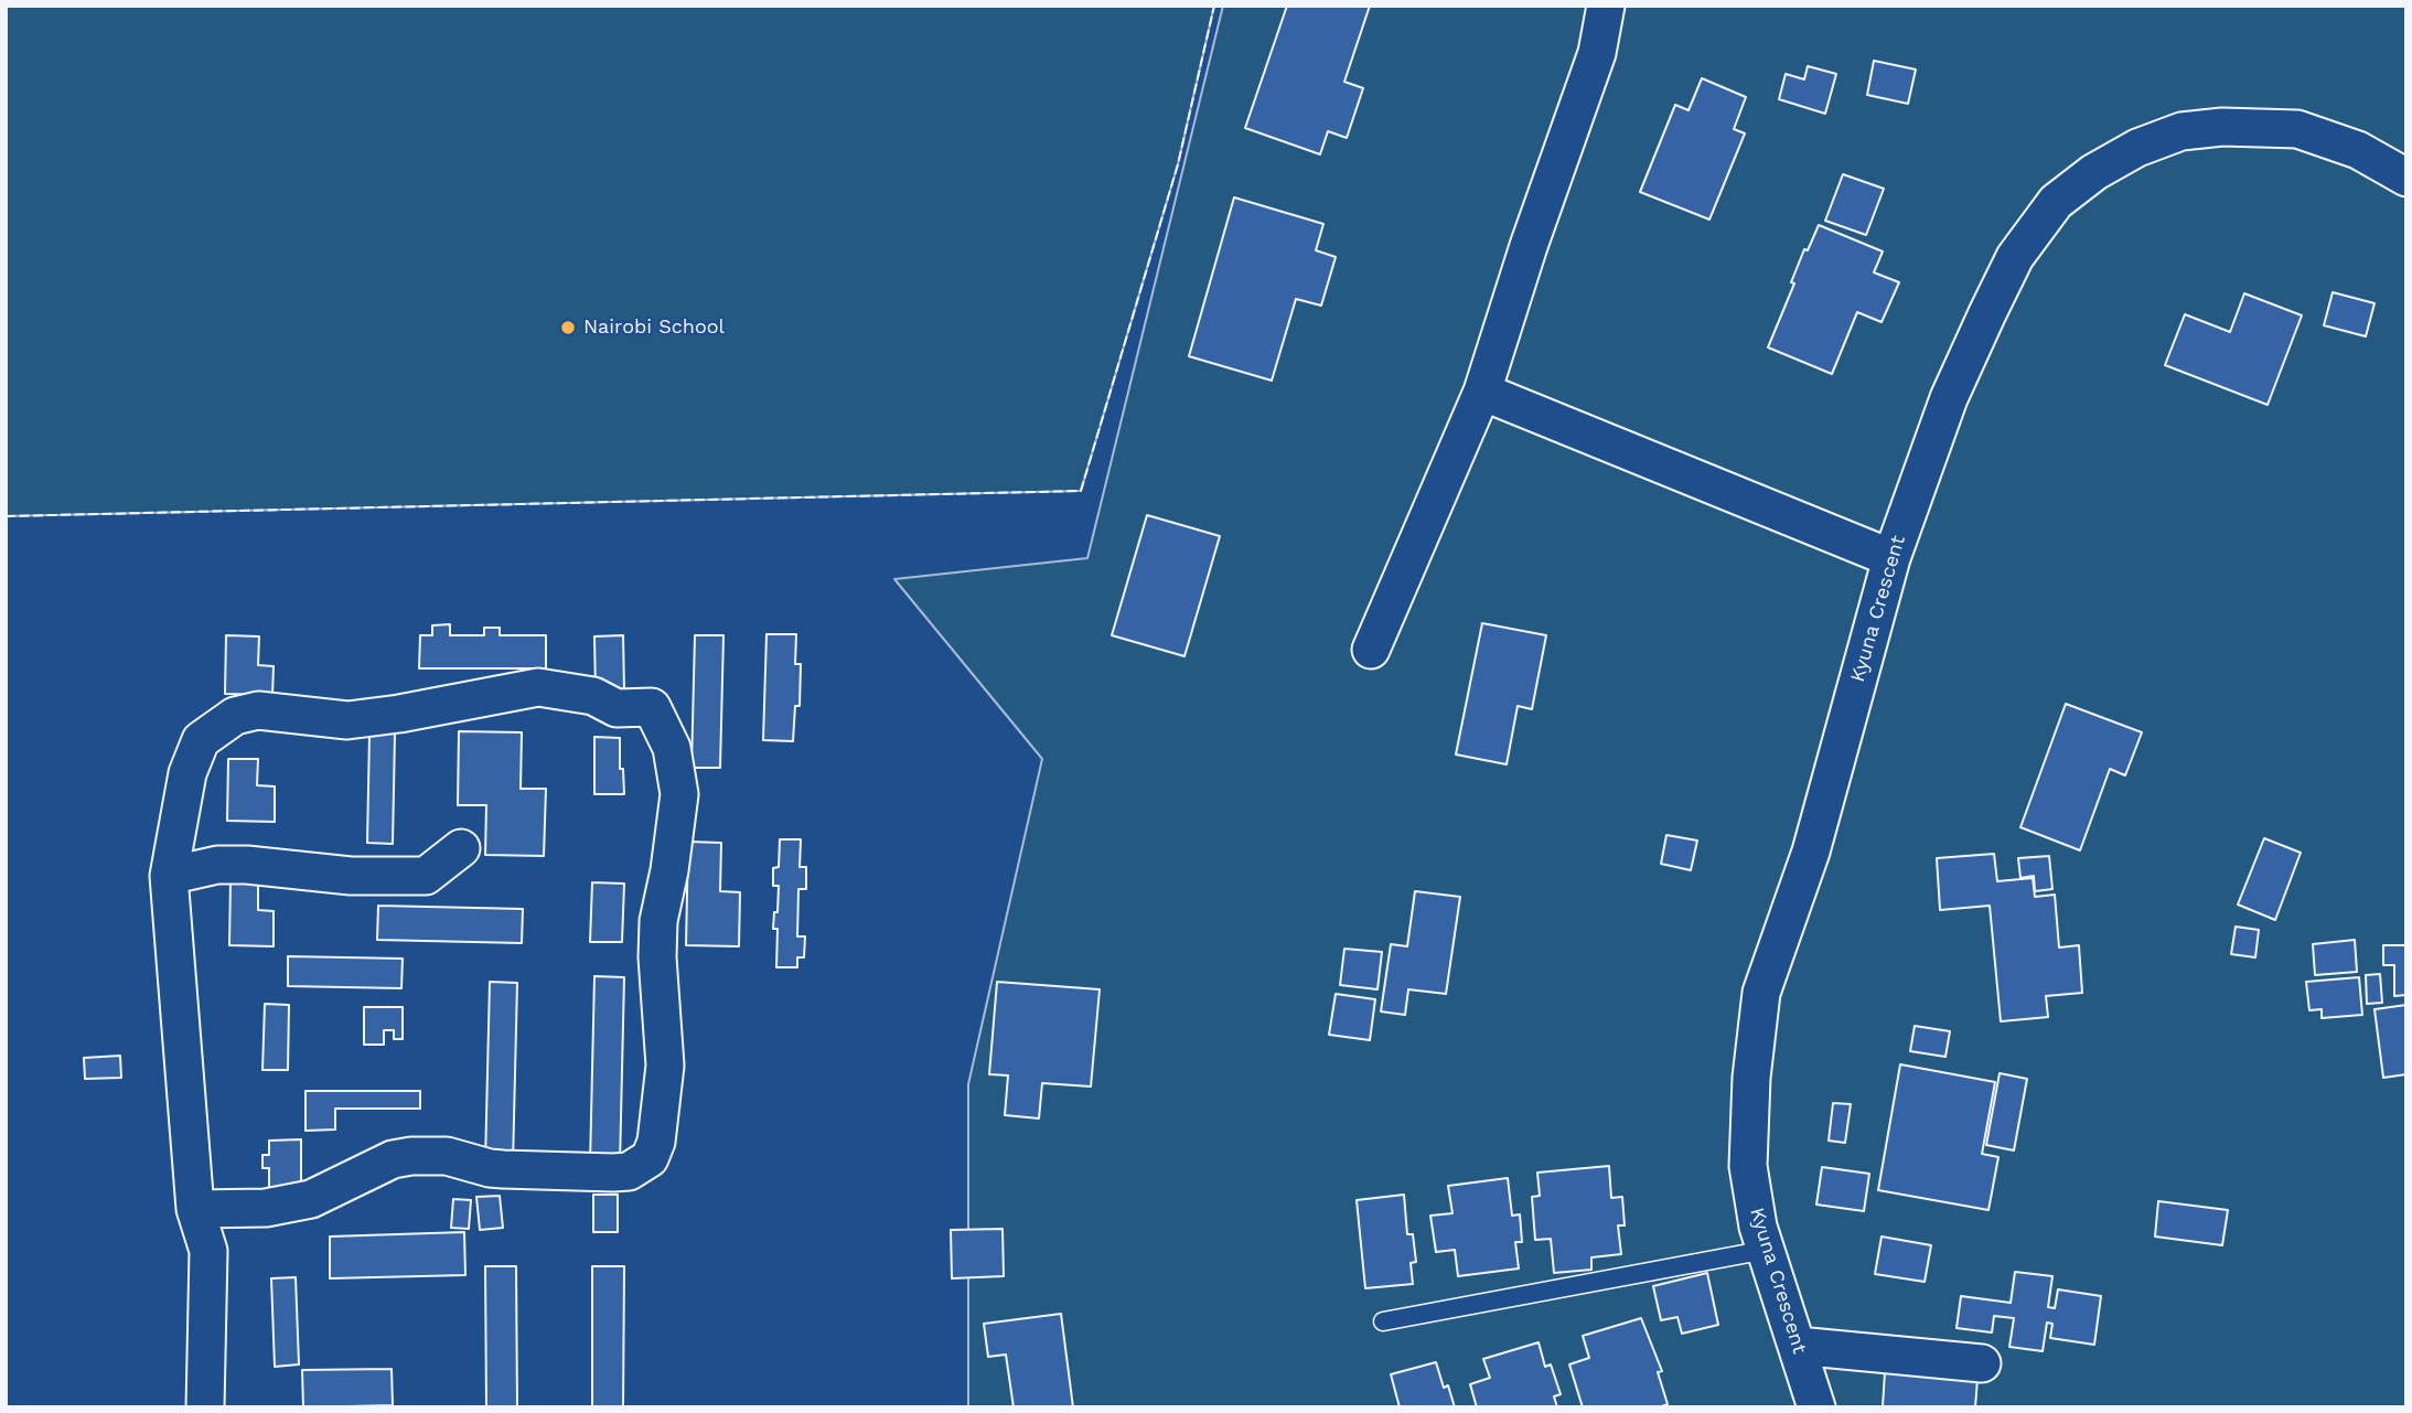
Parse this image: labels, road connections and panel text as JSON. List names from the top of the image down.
{
  "streets": {
    "street": ["Kyuna Crescent"]
  },
  "places": ["Nairobi School"]
}
